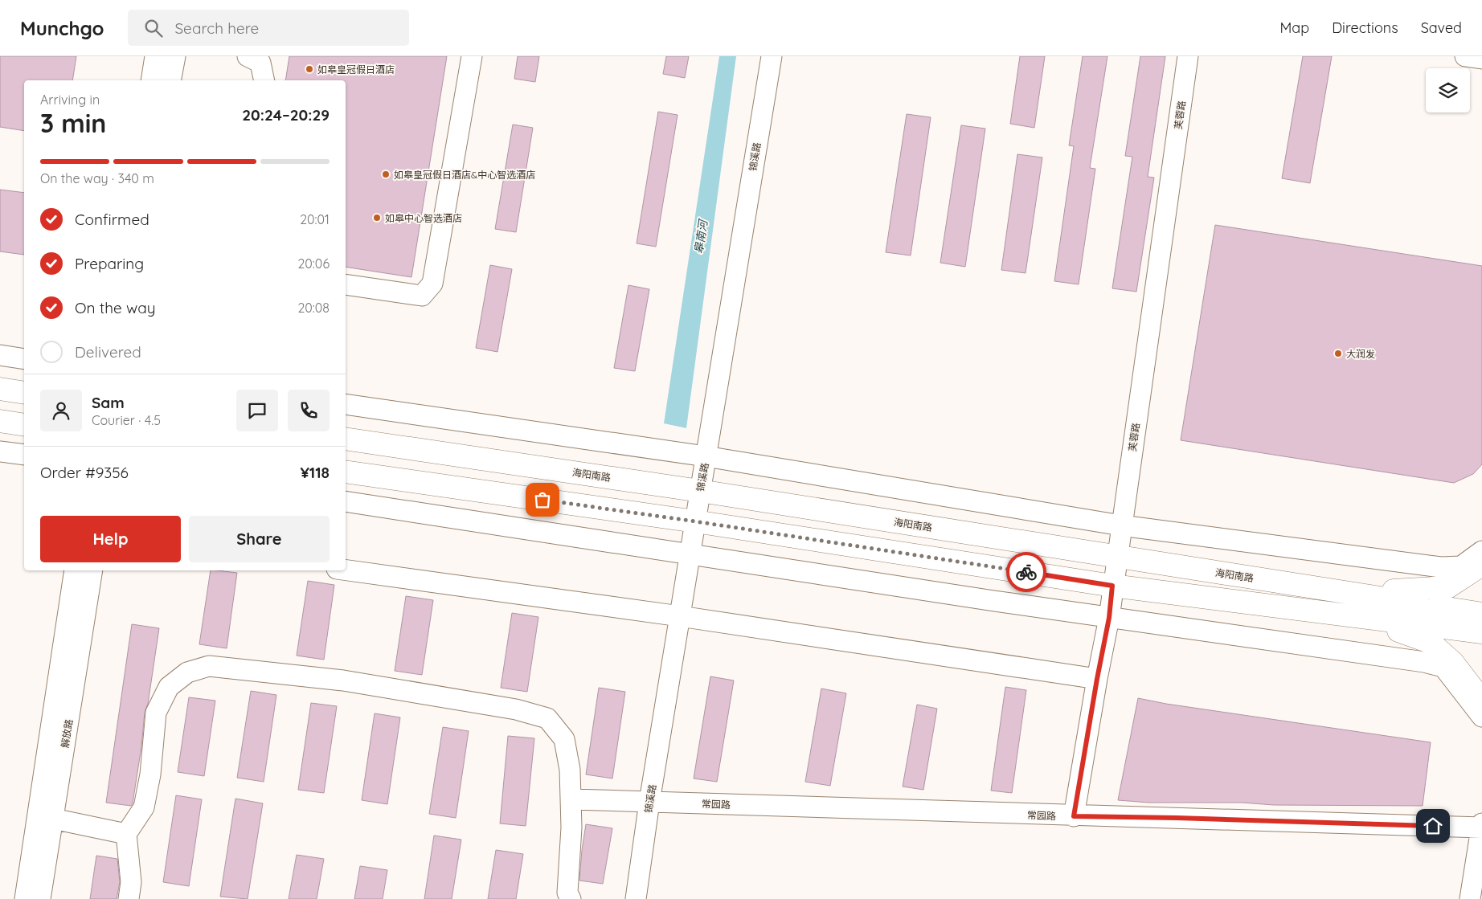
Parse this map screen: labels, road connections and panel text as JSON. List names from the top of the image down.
{
  "streets": {
    "main road": ["海阳南路"],
    "street": [
      "芙蓉路",
      "锦溪路",
      "解放路",
      "常园路"
    ]
  },
  "crossings": [
    ["芙蓉路", "海阳南路"],
    ["芙蓉路", "常园路"],
    ["锦溪路", "海阳南路"],
    ["锦溪路", "常园路"]
  ],
  "water": ["皋南河"],
  "places": [
    "如皋皇冠假日酒店",
    "如皋皇冠假日酒店&中心智选酒店",
    "如皋中心智选酒店",
    "大润发"
  ],
  "page": {
    "header": "Munchgo",
    "search": "Search here",
    "nav": ["Map", "Directions", "Saved"],
    "heading": ["3 min", "Arriving in", "20:24–20:29"],
    "panel": [
      "Sam",
      "Courier · 4.5",
      "Order #9356",
      "¥118"
    ],
    "bar": "On the way · 340 m",
    "list": [
      ["Confirmed", "20:01"],
      ["Preparing", "20:06"],
      ["On the way", "20:08"],
      "Delivered"
    ],
    "buttons": ["Help", "Share"]
  }
}
